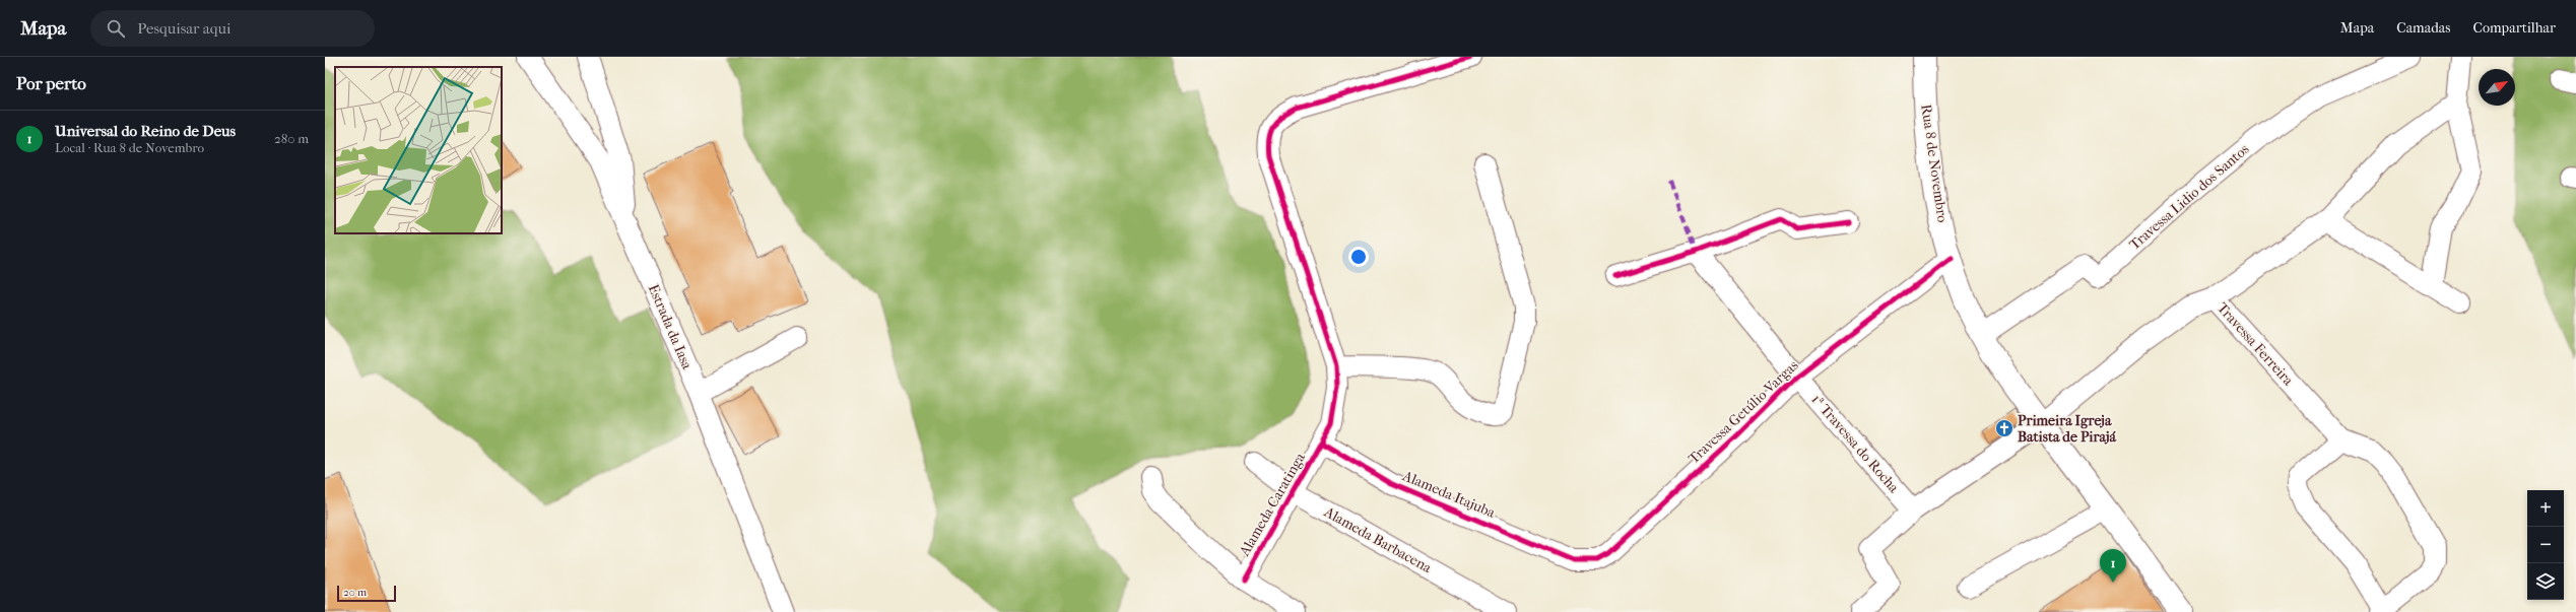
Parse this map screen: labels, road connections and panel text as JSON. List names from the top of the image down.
{
  "streets": {
    "main road": ["Rua 8 de Novembro"],
    "street": [
      "Travessa Lidio dos Santos",
      "Estrada da Iasa",
      "Travessa Ferreira",
      "Travessa Getúlio Vargas",
      "1ª Travessa do Rocha",
      "Alameda Itajuba",
      "Alameda Caratinga",
      "Alameda Barbacena"
    ]
  },
  "crossings": [
    ["Rua 8 de Novembro", "Travessa Lidio dos Santos"],
    ["Rua 8 de Novembro", "Travessa Ferreira"],
    ["Rua 8 de Novembro", "Travessa Getúlio Vargas"],
    ["Travessa Ferreira", "1ª Travessa do Rocha"],
    ["Travessa Getúlio Vargas", "1ª Travessa do Rocha"],
    ["Travessa Getúlio Vargas", "Alameda Itajuba"],
    ["Alameda Itajuba", "Alameda Caratinga"],
    ["Alameda Caratinga", "Alameda Barbacena"]
  ],
  "places": {
    "church": ["Primeira Igreja Batista de Pirajá"]
  },
  "scale_bar": "20 m",
  "north": "top right",
  "page": {
    "header": "Mapa",
    "search": "Pesquisar aqui",
    "nav": ["Mapa", "Camadas", "Compartilhar"],
    "heading": "Por perto",
    "list": [
      {
        "mark": "1",
        "name": "Universal do Reino de Deus",
        "note": "Local · Rua 8 de Novembro",
        "value": "280 m"
      }
    ],
    "map_buttons": ["+", "−"],
    "pins": "1",
    "scale": "20 m"
  }
}
